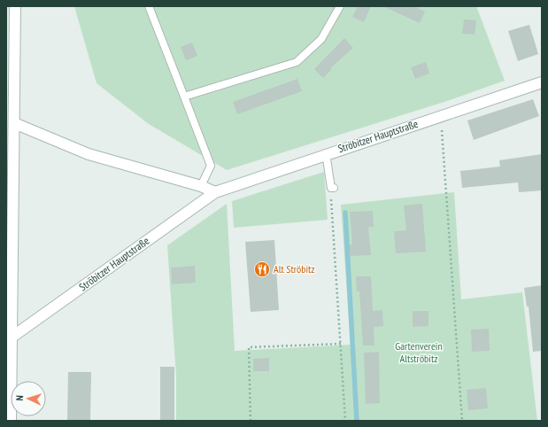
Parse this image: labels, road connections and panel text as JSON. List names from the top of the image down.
{
  "streets": {
    "street": ["Ströbitzer Hauptstraße"]
  },
  "parks": ["Gartenverein Altströbitz"],
  "places": {
    "restaurant": ["Alt Ströbitz"]
  },
  "north": "left"
}
